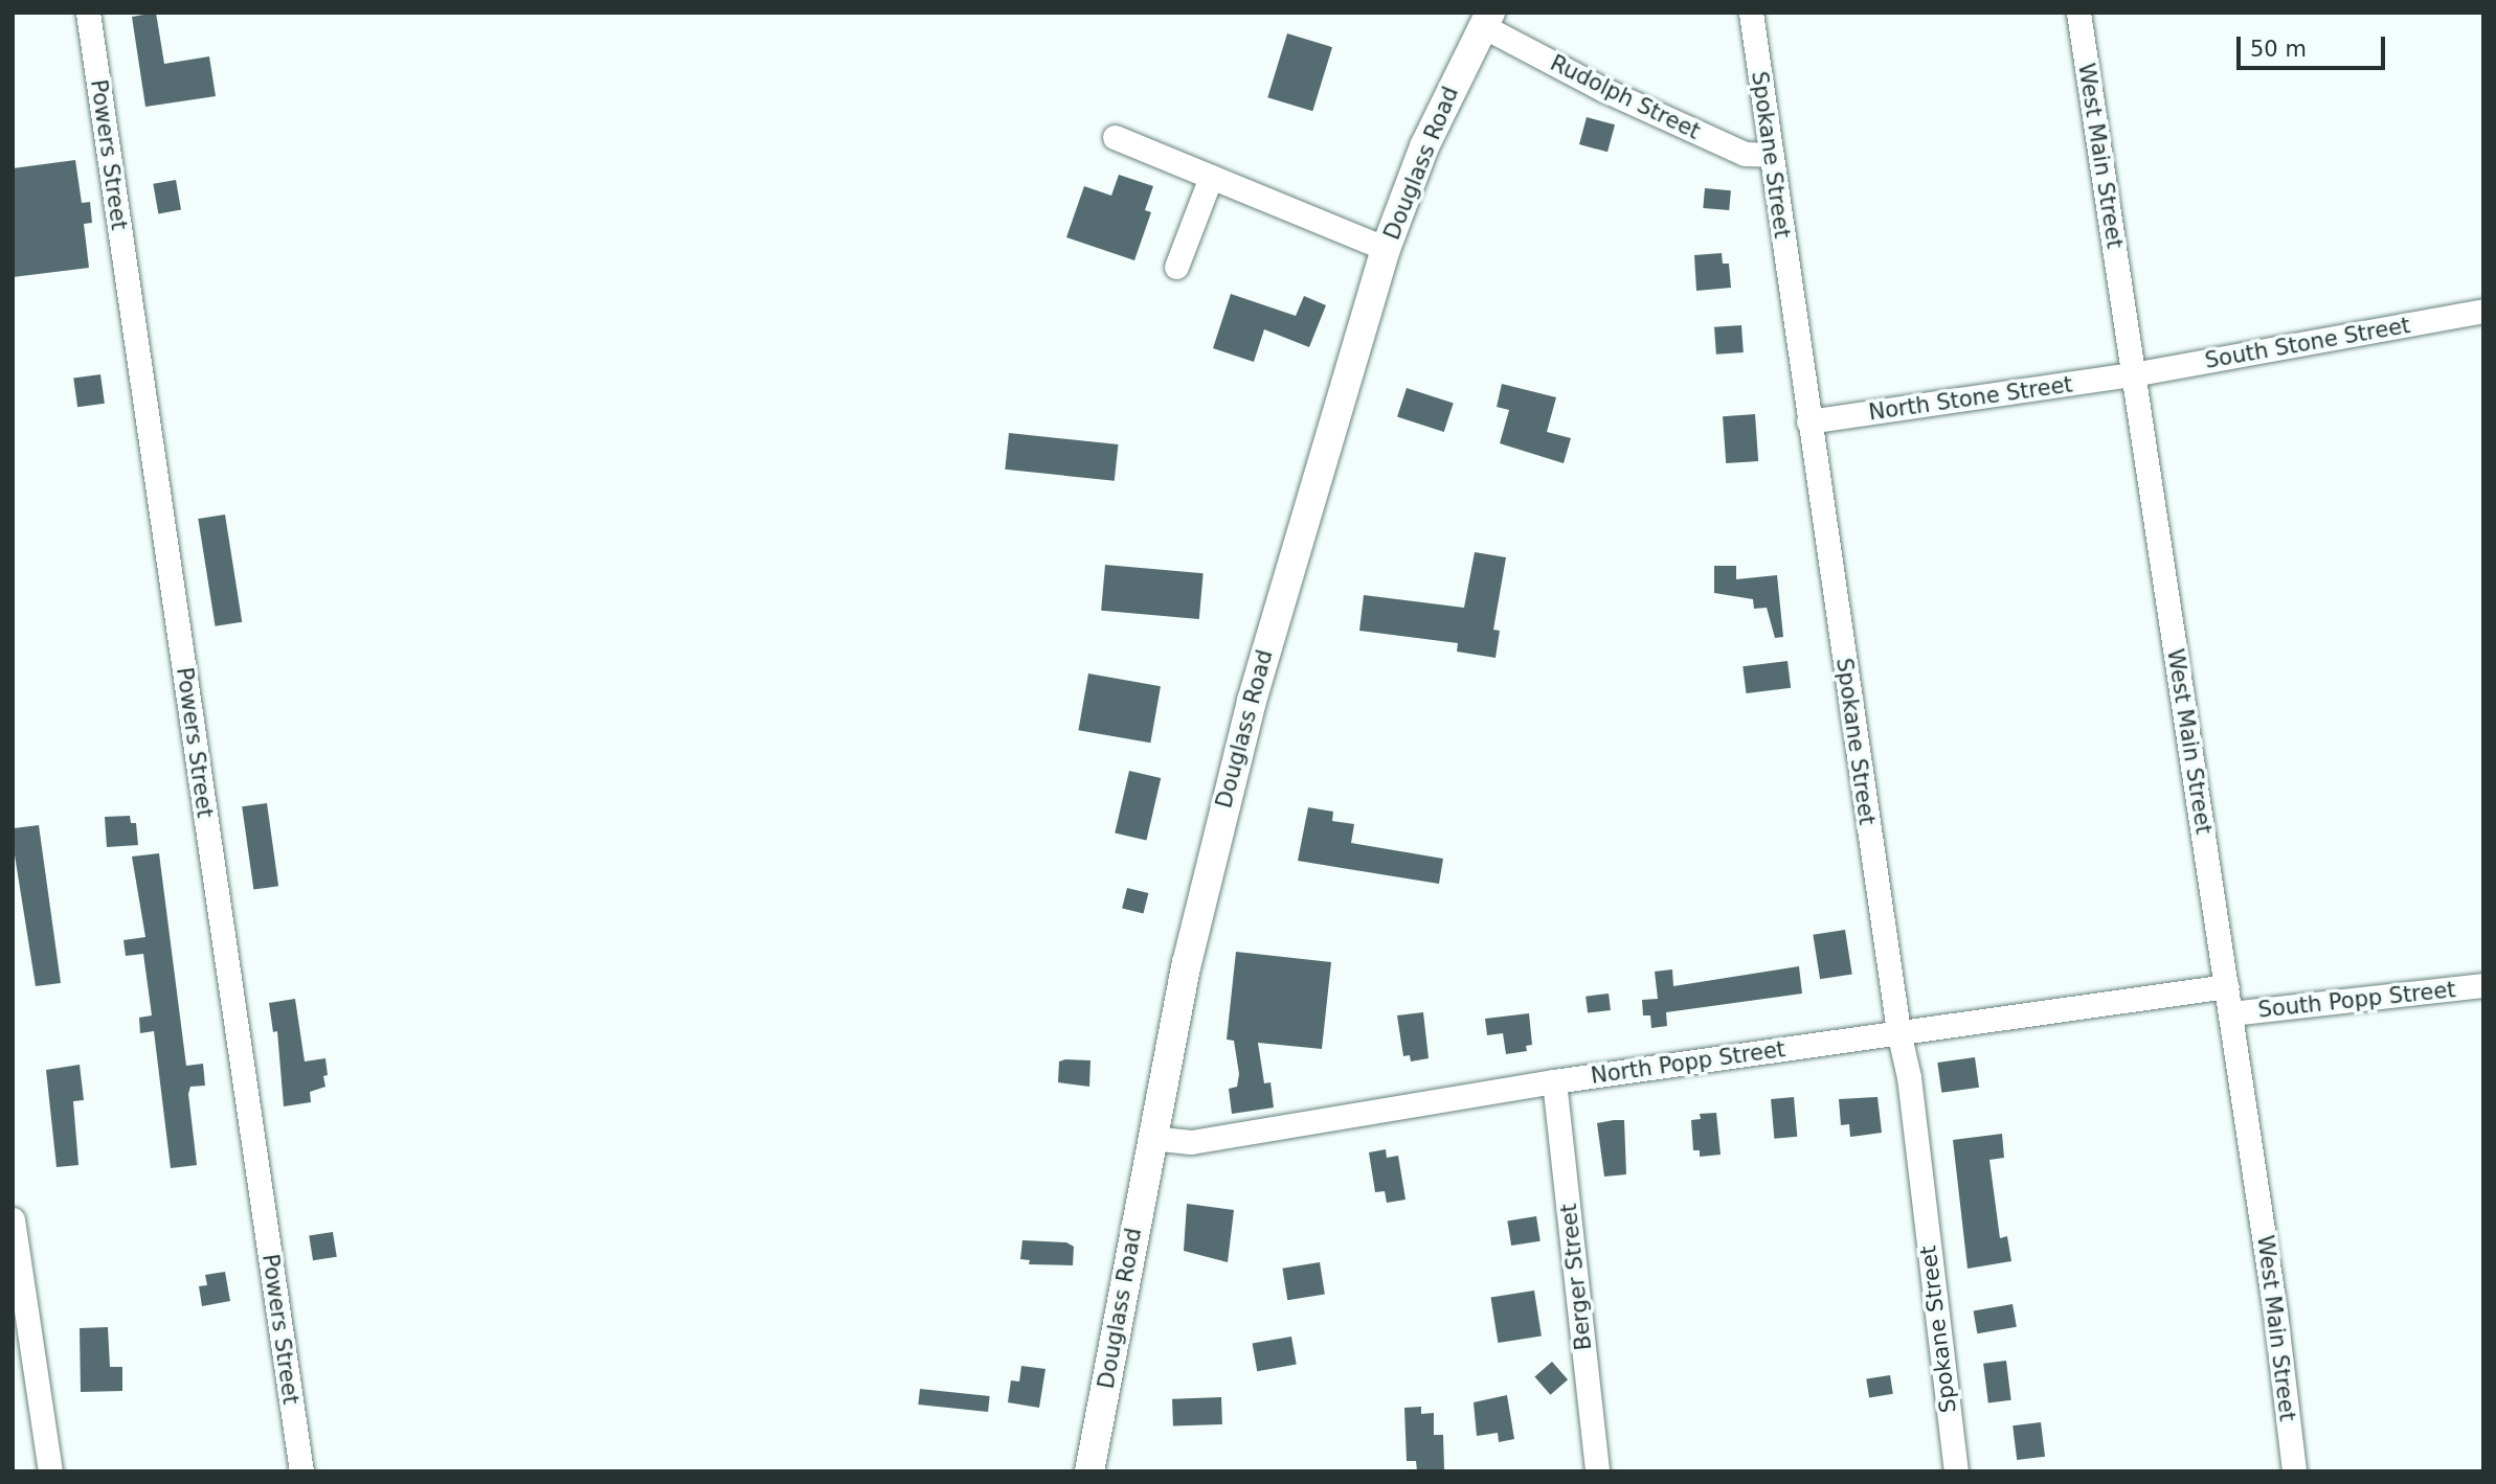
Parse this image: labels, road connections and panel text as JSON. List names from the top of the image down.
{
  "streets": {
    "main road": ["Douglass Road"],
    "street": [
      "Rudolph Street",
      "Powers Street",
      "Spokane Street",
      "West Main Street",
      "South Stone Street",
      "North Stone Street",
      "South Popp Street",
      "North Popp Street",
      "Berger Street"
    ]
  },
  "crossings": [
    ["Rudolph Street", "Spokane Street"],
    ["Rudolph Street", "Douglass Road"],
    ["Spokane Street", "North Stone Street"],
    ["Spokane Street", "North Popp Street"],
    ["West Main Street", "South Stone Street"],
    ["West Main Street", "North Stone Street"],
    ["West Main Street", "South Popp Street"],
    ["West Main Street", "North Popp Street"],
    ["Douglass Road", "North Popp Street"],
    ["South Stone Street", "North Stone Street"],
    ["North Popp Street", "Berger Street"]
  ],
  "scale_bar": "50 m"
}
